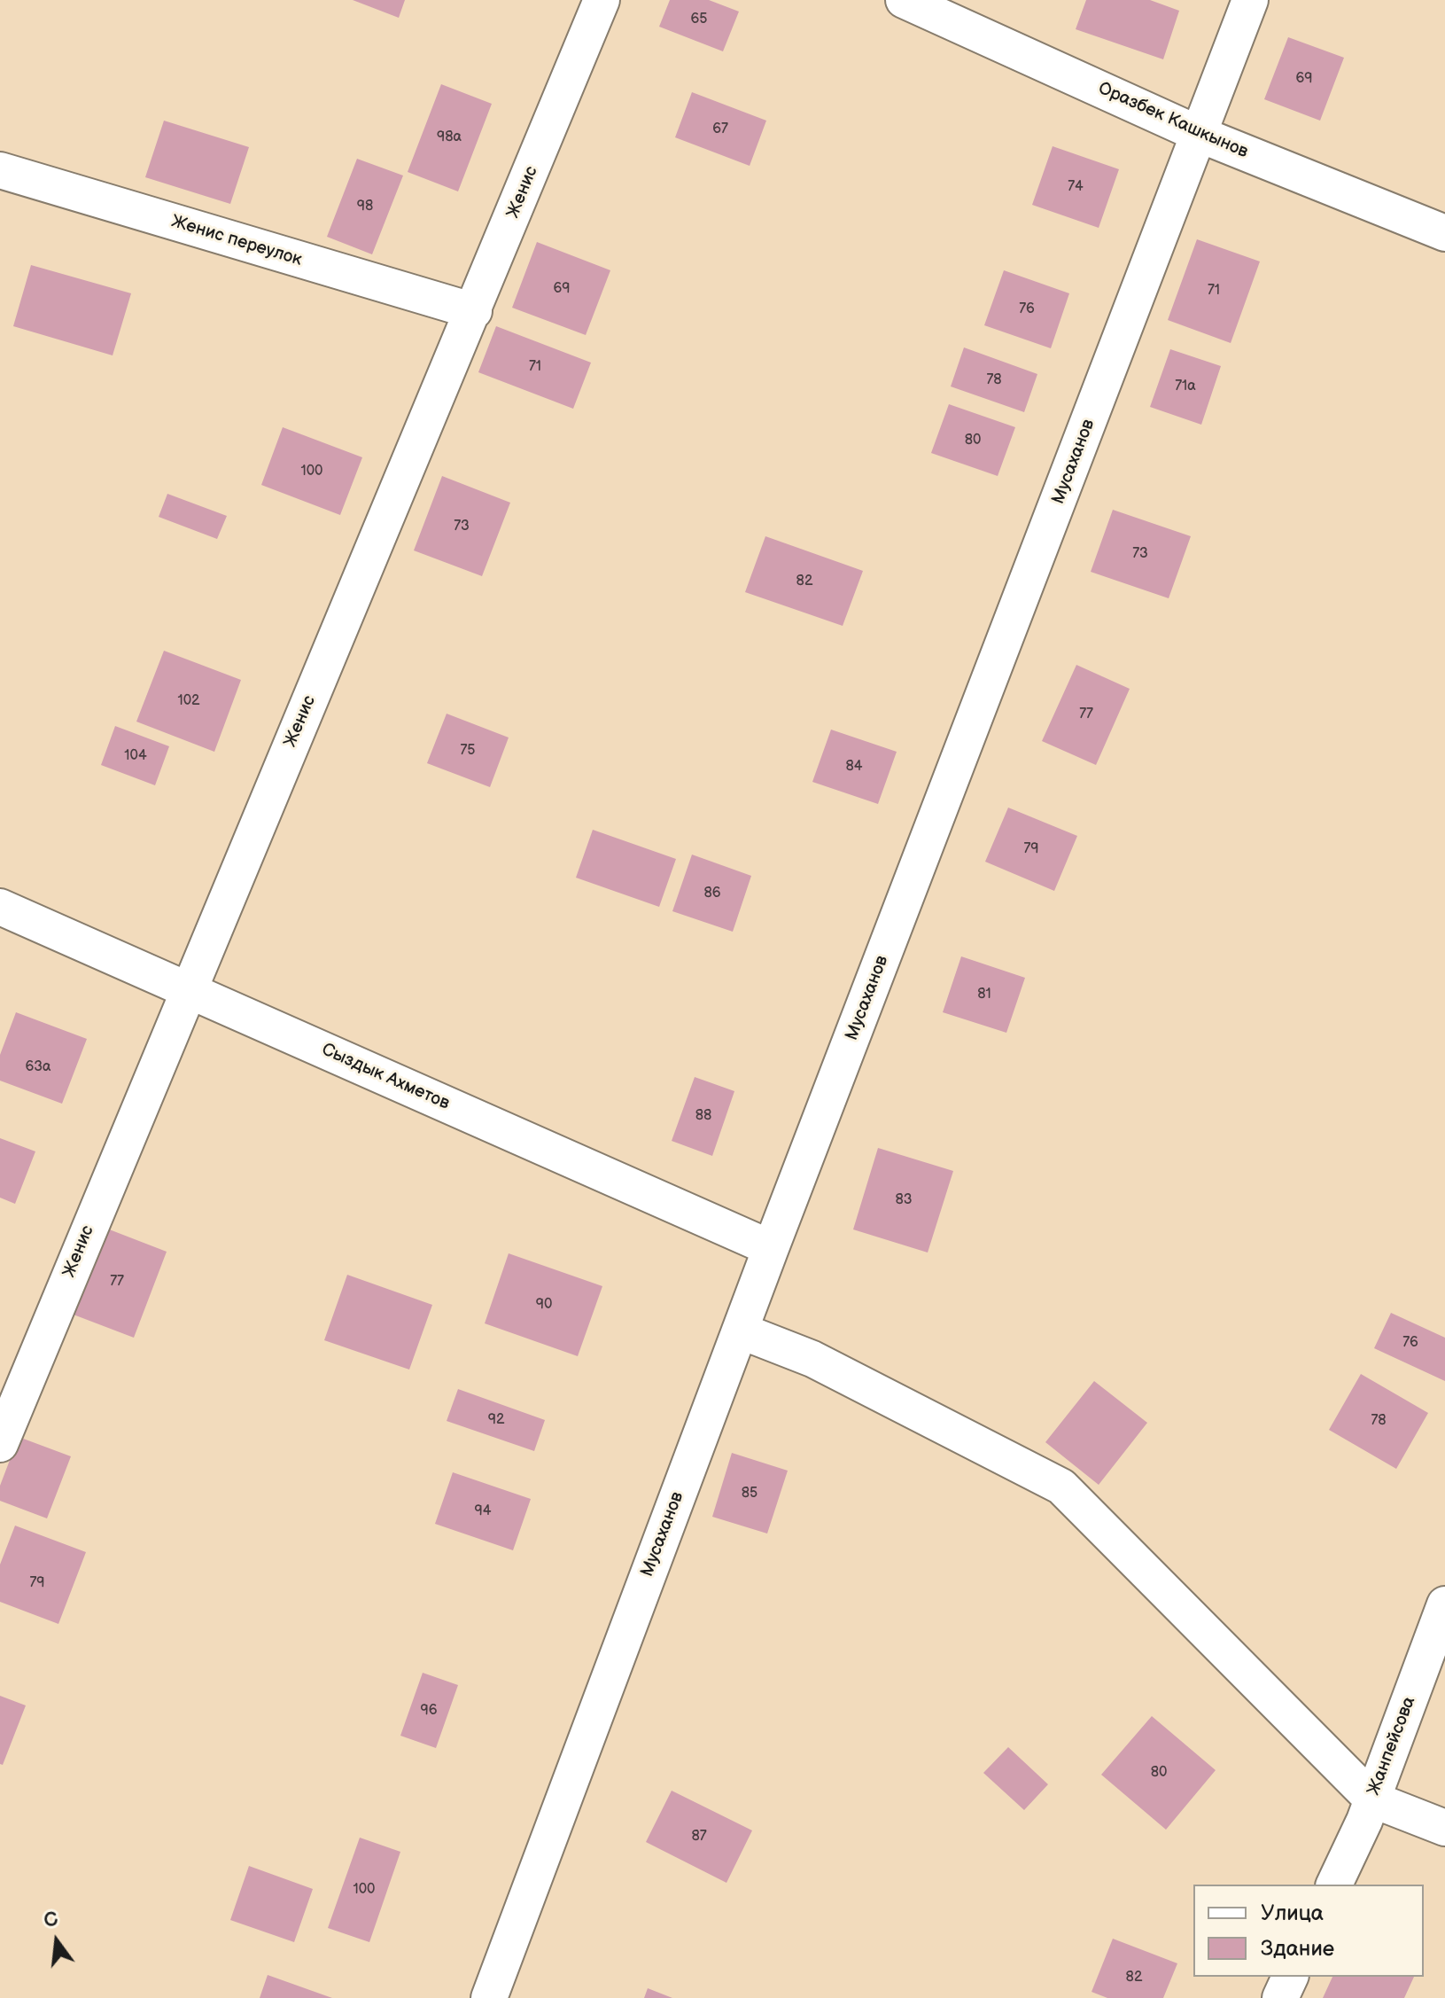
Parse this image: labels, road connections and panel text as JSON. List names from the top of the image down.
{
  "streets": {
    "street": [
      "Оразбек Кашкынов",
      "Женис",
      "Женис переулок",
      "Мусаханов",
      "Сыздык Ахметов",
      "Жанпейсова"
    ]
  },
  "crossings": [
    ["Оразбек Кашкынов", "Мусаханов"],
    ["Женис", "Женис переулок"],
    ["Женис", "Сыздык Ахметов"],
    ["Мусаханов", "Сыздык Ахметов"]
  ],
  "house_numbers": [
    "65",
    "69",
    "67",
    "98а",
    "74",
    "98",
    "69",
    "71",
    "76",
    "71",
    "78",
    "71а",
    "80",
    "100",
    "73",
    "73",
    "82",
    "102",
    "77",
    "75",
    "104",
    "84",
    "79",
    "86",
    "81",
    "63а",
    "88",
    "83",
    "77",
    "90",
    "76",
    "92",
    "78",
    "85",
    "94",
    "79",
    "96",
    "80",
    "87",
    "100",
    "82"
  ],
  "legend": ["Улица", "Здание"],
  "north": "top"
}
